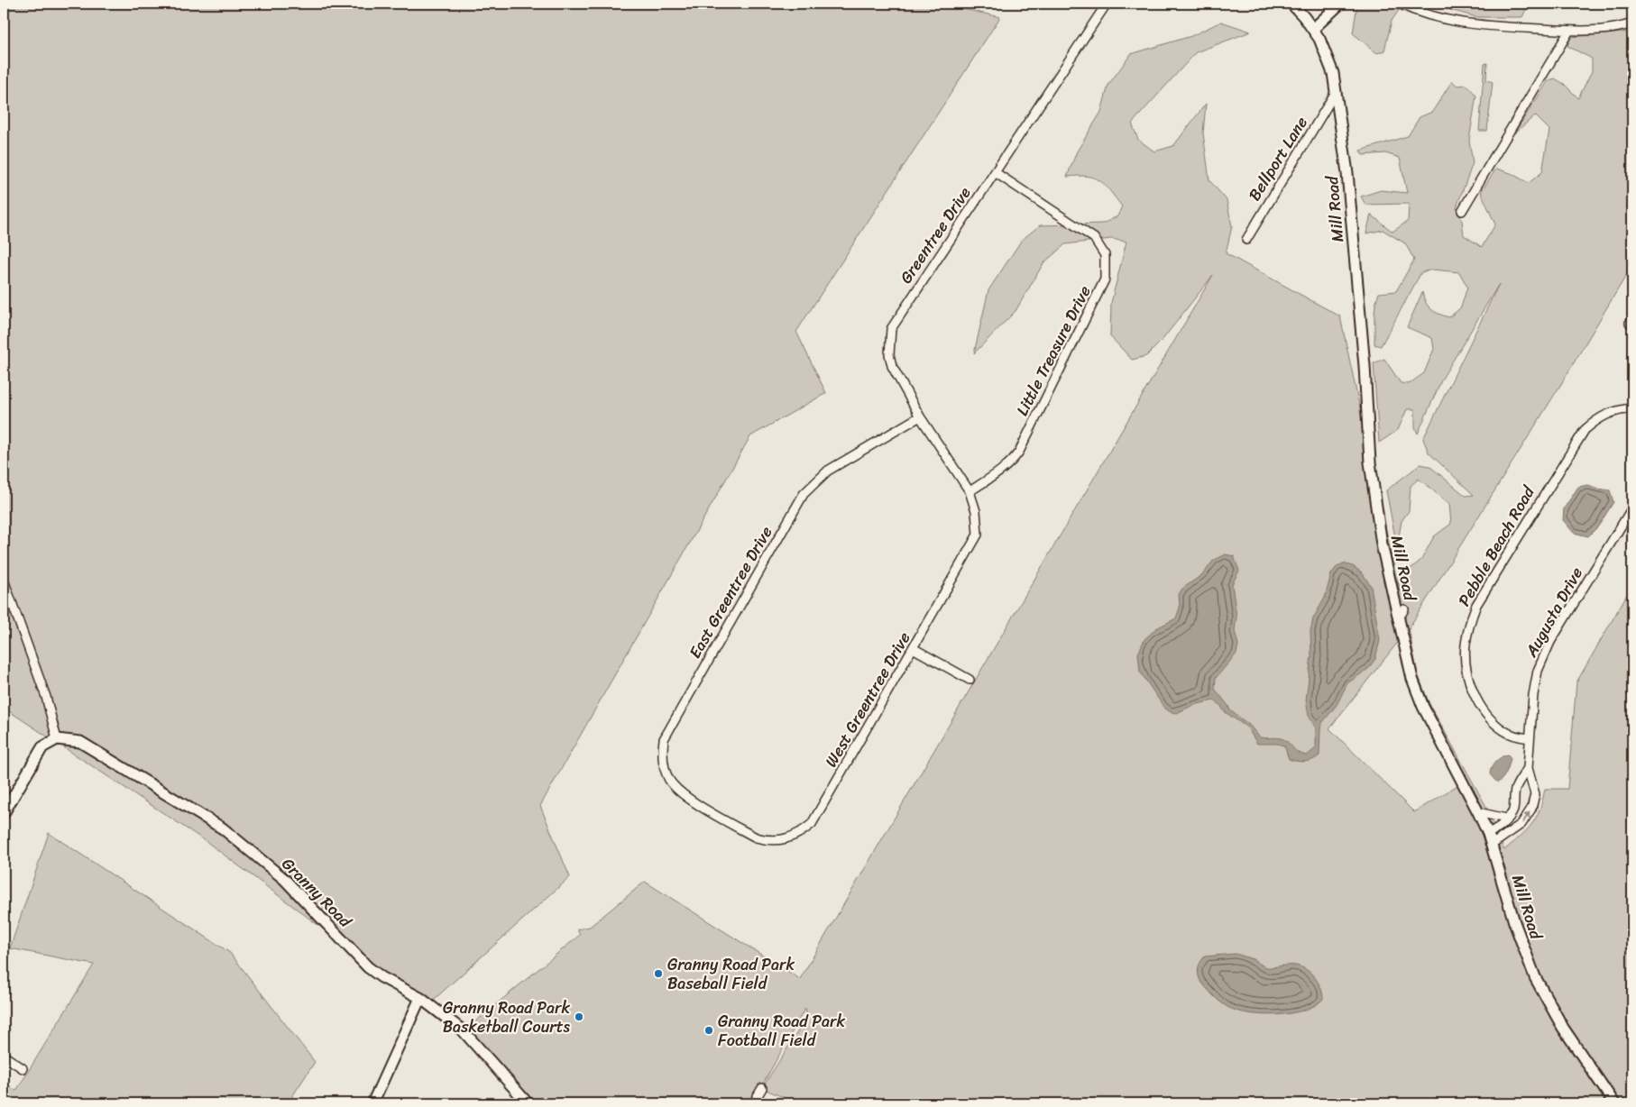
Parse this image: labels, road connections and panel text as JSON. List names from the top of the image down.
{
  "streets": {
    "main road": ["Mill Road", "Granny Road"],
    "street": [
      "Bellport Lane",
      "Greentree Drive",
      "Little Treasure Drive",
      "Pebble Beach Road",
      "East Greentree Drive",
      "Augusta Drive",
      "West Greentree Drive"
    ]
  },
  "crossings": [
    ["Bellport Lane", "Mill Road"],
    ["Mill Road", "Augusta Drive"],
    ["Greentree Drive", "Little Treasure Drive"],
    ["Greentree Drive", "East Greentree Drive"],
    ["Greentree Drive", "West Greentree Drive"],
    ["Little Treasure Drive", "West Greentree Drive"],
    ["Pebble Beach Road", "Augusta Drive"],
    ["East Greentree Drive", "West Greentree Drive"]
  ],
  "places": ["Granny Road Park Baseball Field", "Granny Road Park Basketball Courts", "Granny Road Park Football Field"]
}
